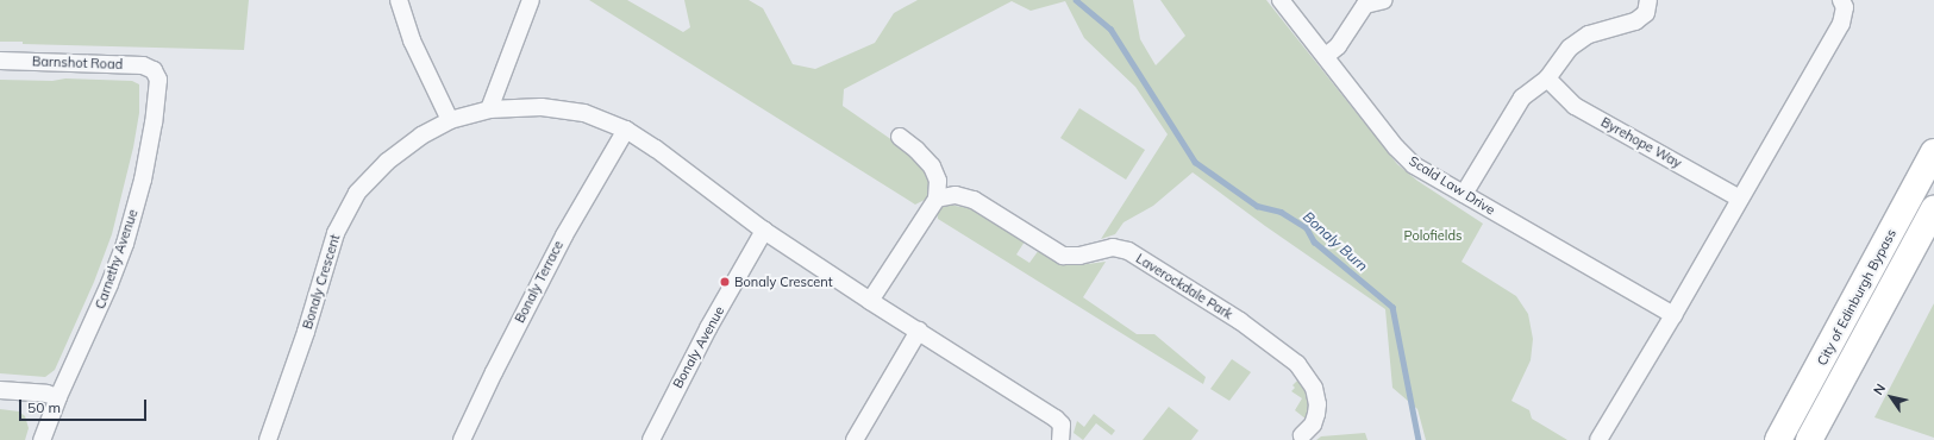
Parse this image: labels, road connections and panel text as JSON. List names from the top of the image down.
{
  "streets": {
    "highway": ["City of Edinburgh Bypass"],
    "street": [
      "Barnshot Road",
      "Byrehope Way",
      "Scald Law Drive",
      "Carnethy Avenue",
      "Bonaly Crescent",
      "Bonaly Terrace",
      "Laverockdale Park",
      "Bonaly Avenue"
    ]
  },
  "crossings": [
    ["Barnshot Road", "Carnethy Avenue"],
    ["Bonaly Crescent", "Bonaly Terrace"],
    ["Bonaly Crescent", "Bonaly Avenue"]
  ],
  "water": ["Bonaly Burn"],
  "parks": ["Polofields"],
  "places": ["Bonaly Crescent"],
  "scale_bar": "50 m",
  "north": "top left"
}
